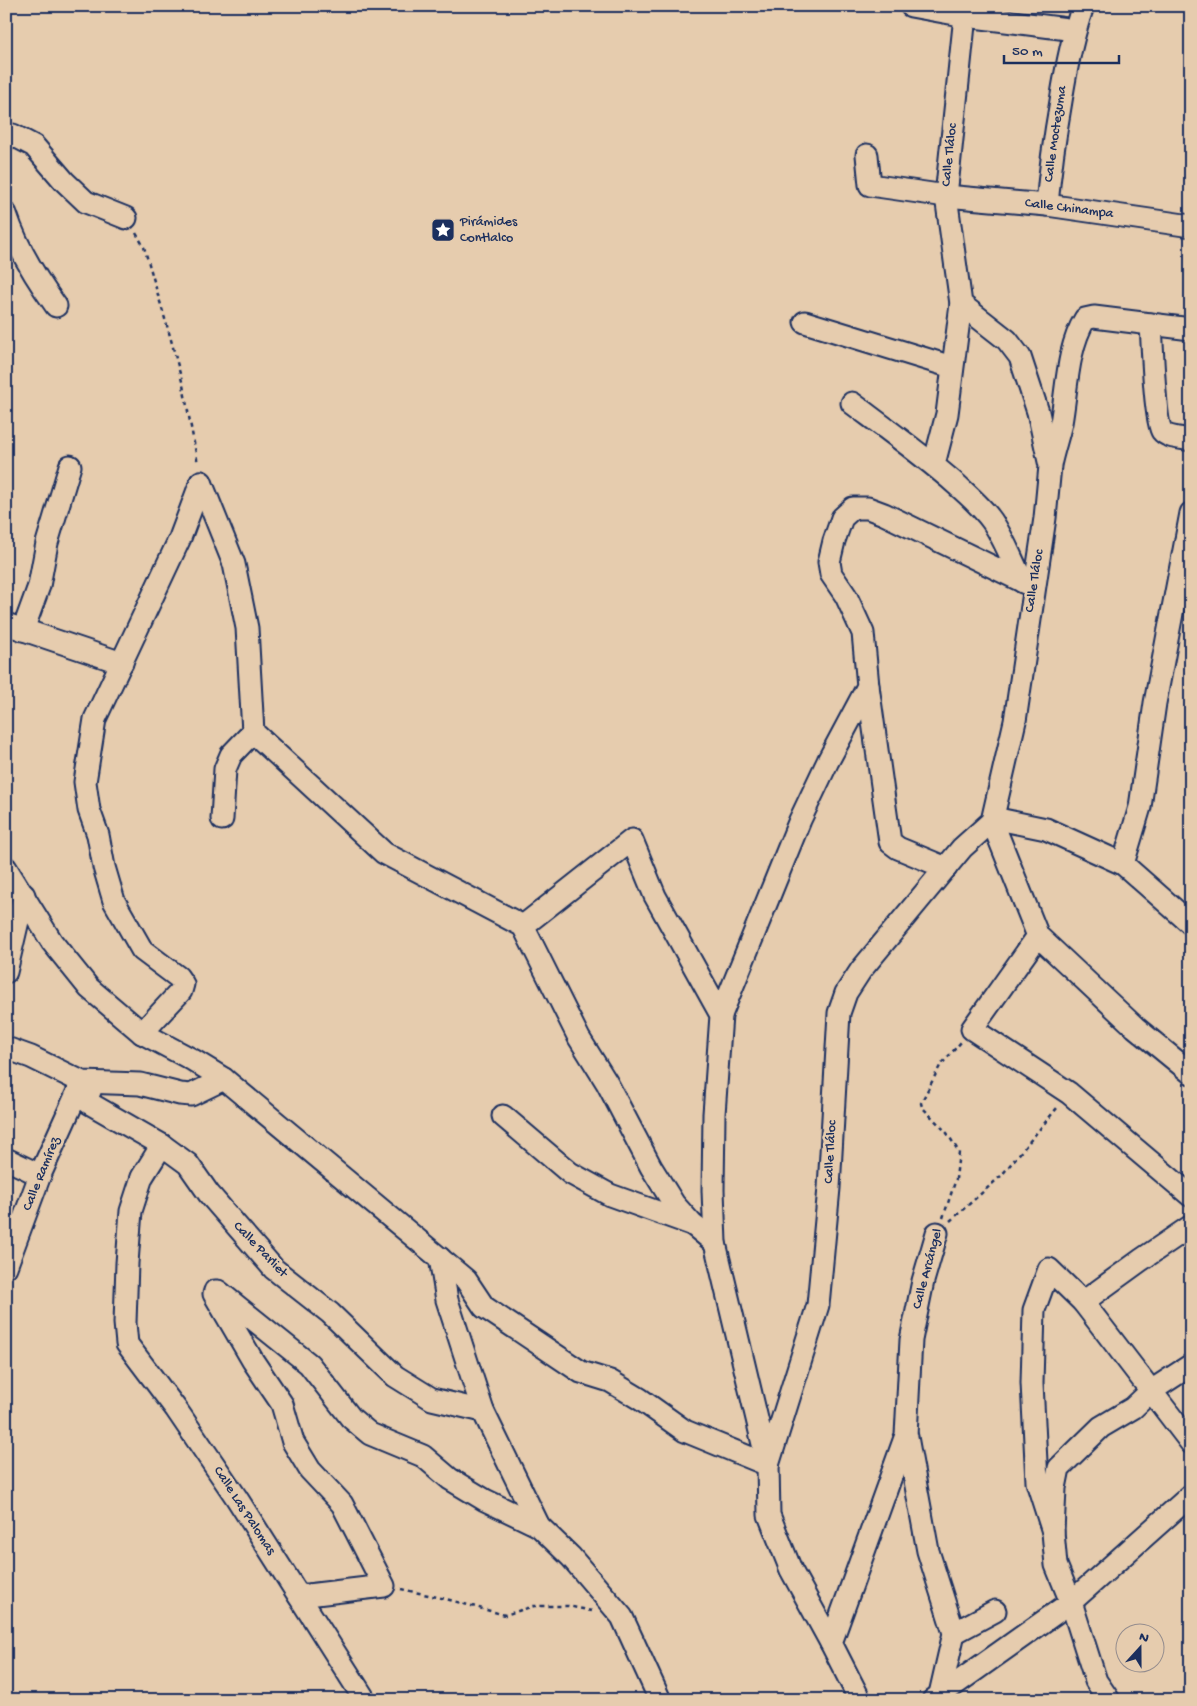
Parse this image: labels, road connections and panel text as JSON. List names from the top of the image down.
{
  "streets": {
    "street": [
      "Calle Moctezuma",
      "Calle Tláloc",
      "Calle Chinampa",
      "Calle Ramírez",
      "Calle Parliet",
      "Calle Arcángel",
      "Calle Las Palomas"
    ]
  },
  "crossings": [
    ["Calle Moctezuma", "Calle Chinampa"],
    ["Calle Tláloc", "Calle Chinampa"],
    ["Calle Ramírez", "Calle Parliet"],
    ["Calle Parliet", "Calle Las Palomas"]
  ],
  "places": {
    "place": ["Pirámides Contlalco"]
  },
  "scale_bar": "50 m",
  "north": "top"
}
